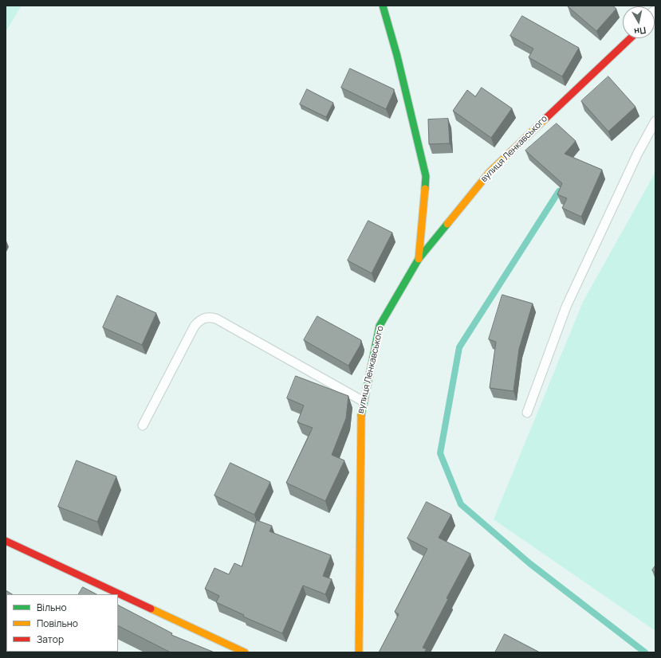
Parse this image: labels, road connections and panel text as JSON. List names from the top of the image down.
{
  "streets": {
    "street": ["вулиця Ленкавського"]
  },
  "legend": ["Вільно", "Повільно", "Затор"],
  "north": "bottom"
}
